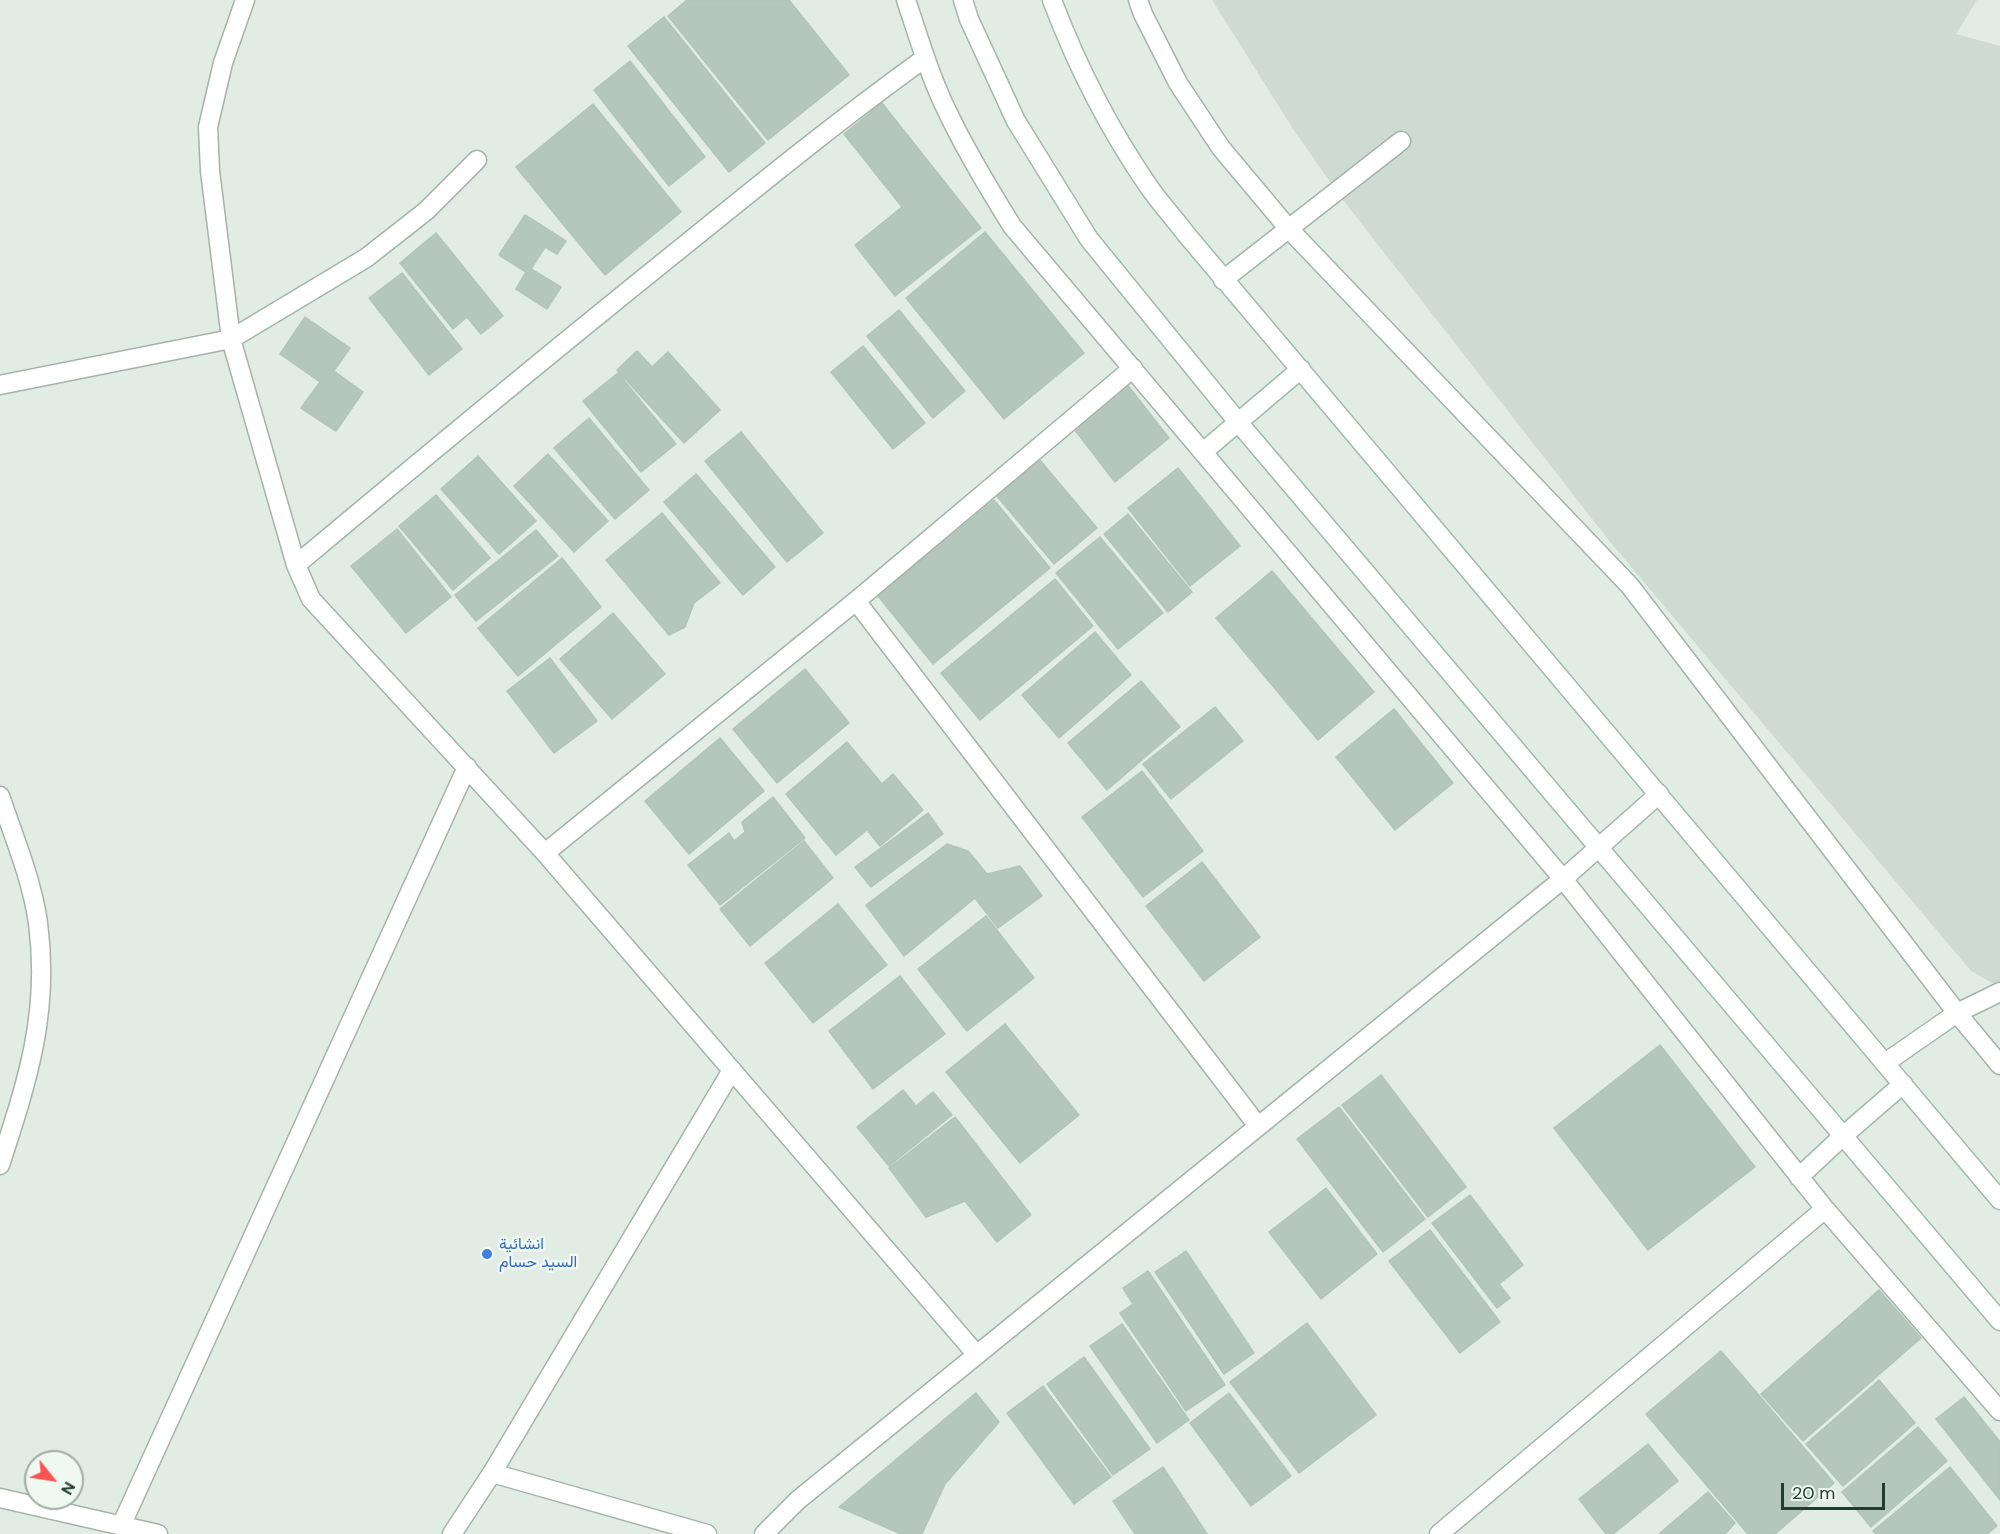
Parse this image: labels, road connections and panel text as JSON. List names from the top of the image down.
{
  "places": ["انشائية السيد حسام"],
  "scale_bar": "20 m",
  "north": "bottom right"
}
